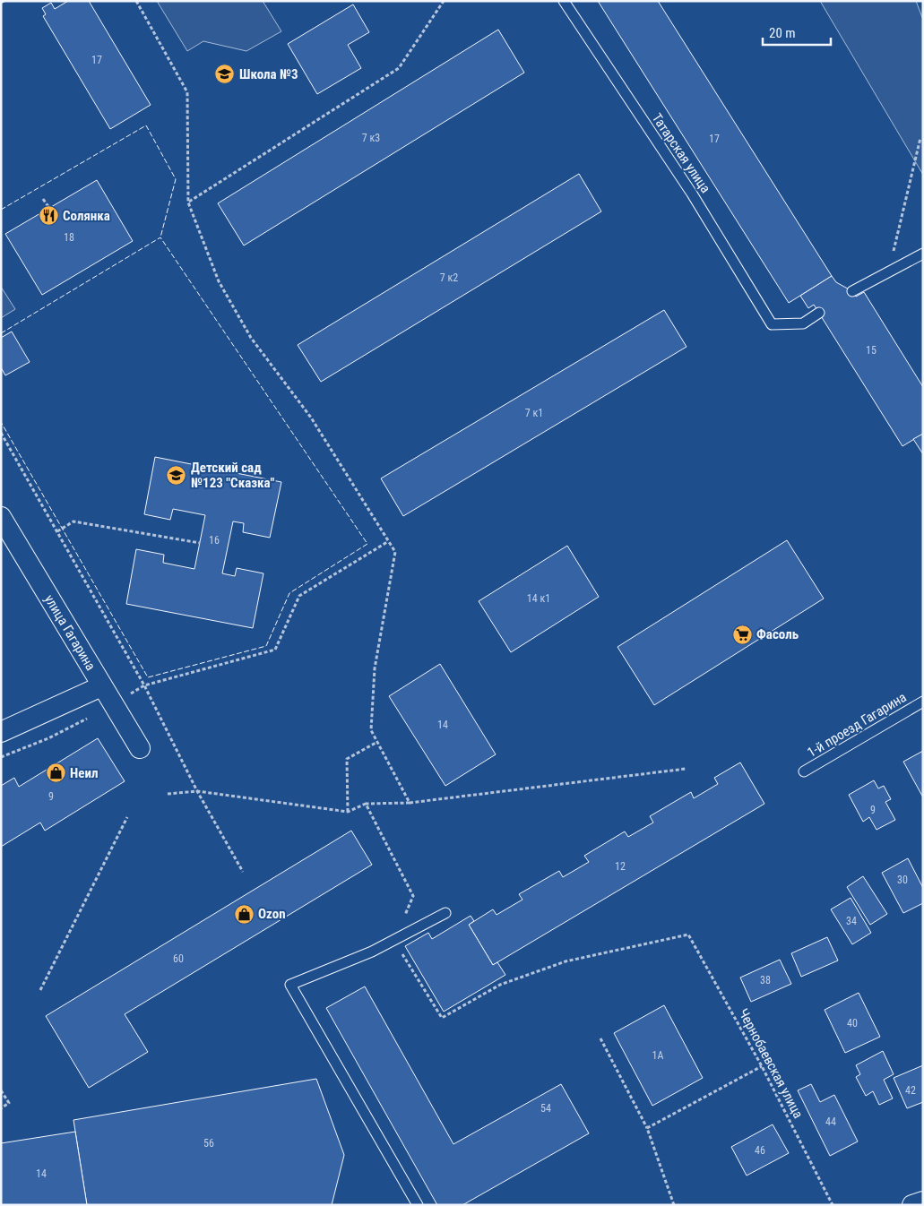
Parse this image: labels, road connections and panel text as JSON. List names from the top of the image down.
{
  "streets": {
    "street": ["улица Гагарина"],
    "lane": ["Татарская улица", "1-й проезд Гагарина"],
    "path": ["Чернобаевская улица"]
  },
  "places": {
    "school or university": ["Школа №3", "Детский сад №123 \"Сказка\""],
    "restaurant": ["Солянка"],
    "supermarket": ["Фасоль"],
    "shop": ["Неил", "Ozon"]
  },
  "house_numbers": [
    "17",
    "7 к3",
    "17",
    "18",
    "7 к2",
    "15",
    "7 к1",
    "16",
    "14 к1",
    "14",
    "9",
    "9",
    "12",
    "30",
    "34",
    "60",
    "38",
    "40",
    "1А",
    "42",
    "54",
    "44",
    "56",
    "46",
    "14"
  ],
  "scale_bar": "20 m"
}
